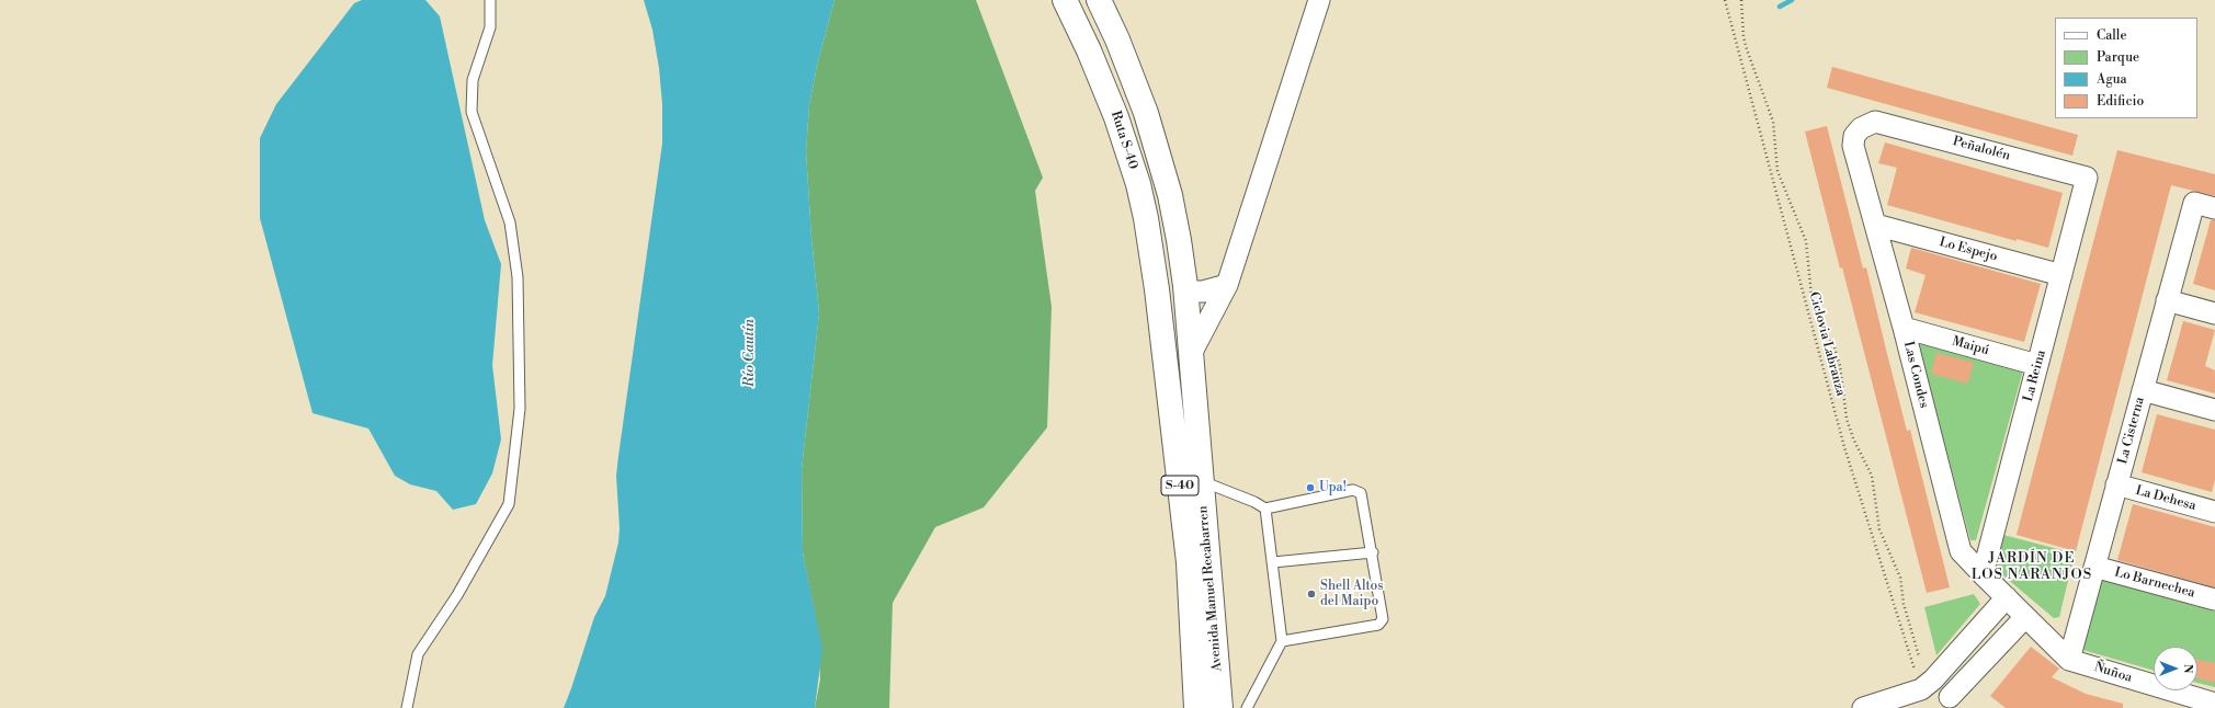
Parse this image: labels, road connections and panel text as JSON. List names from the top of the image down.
{
  "streets": {
    "main road": ["Ruta S-40", "S-40", "Avenida Manuel Recabarren"],
    "street": [
      "Peñalolén",
      "Lo Espejo",
      "Maipú",
      "Las Condes",
      "La Reina",
      "La Cisterna",
      "La Dehesa",
      "Lo Barnechea",
      "Ñuñoa"
    ],
    "path": ["Ciclovia Labranza"]
  },
  "crossings": [
    ["Ruta S-40", "Avenida Manuel Recabarren"],
    ["Peñalolén", "Las Condes"],
    ["Peñalolén", "La Reina"],
    ["Lo Espejo", "Las Condes"],
    ["Lo Espejo", "La Reina"],
    ["Maipú", "Las Condes"],
    ["Maipú", "La Reina"],
    ["Las Condes", "La Reina"],
    ["Las Condes", "Ñuñoa"],
    ["La Cisterna", "La Dehesa"],
    ["La Cisterna", "Lo Barnechea"],
    ["La Cisterna", "Ñuñoa"],
    ["S-40", "Avenida Manuel Recabarren"]
  ],
  "districts": ["JARDÍN DE LOS NARANJOS"],
  "water": ["Río Cautín"],
  "places": ["Upa!", "Shell Altos del Maipo"],
  "legend": [
    "Calle",
    "Parque",
    "Agua",
    "Edificio"
  ],
  "north": "right"
}
